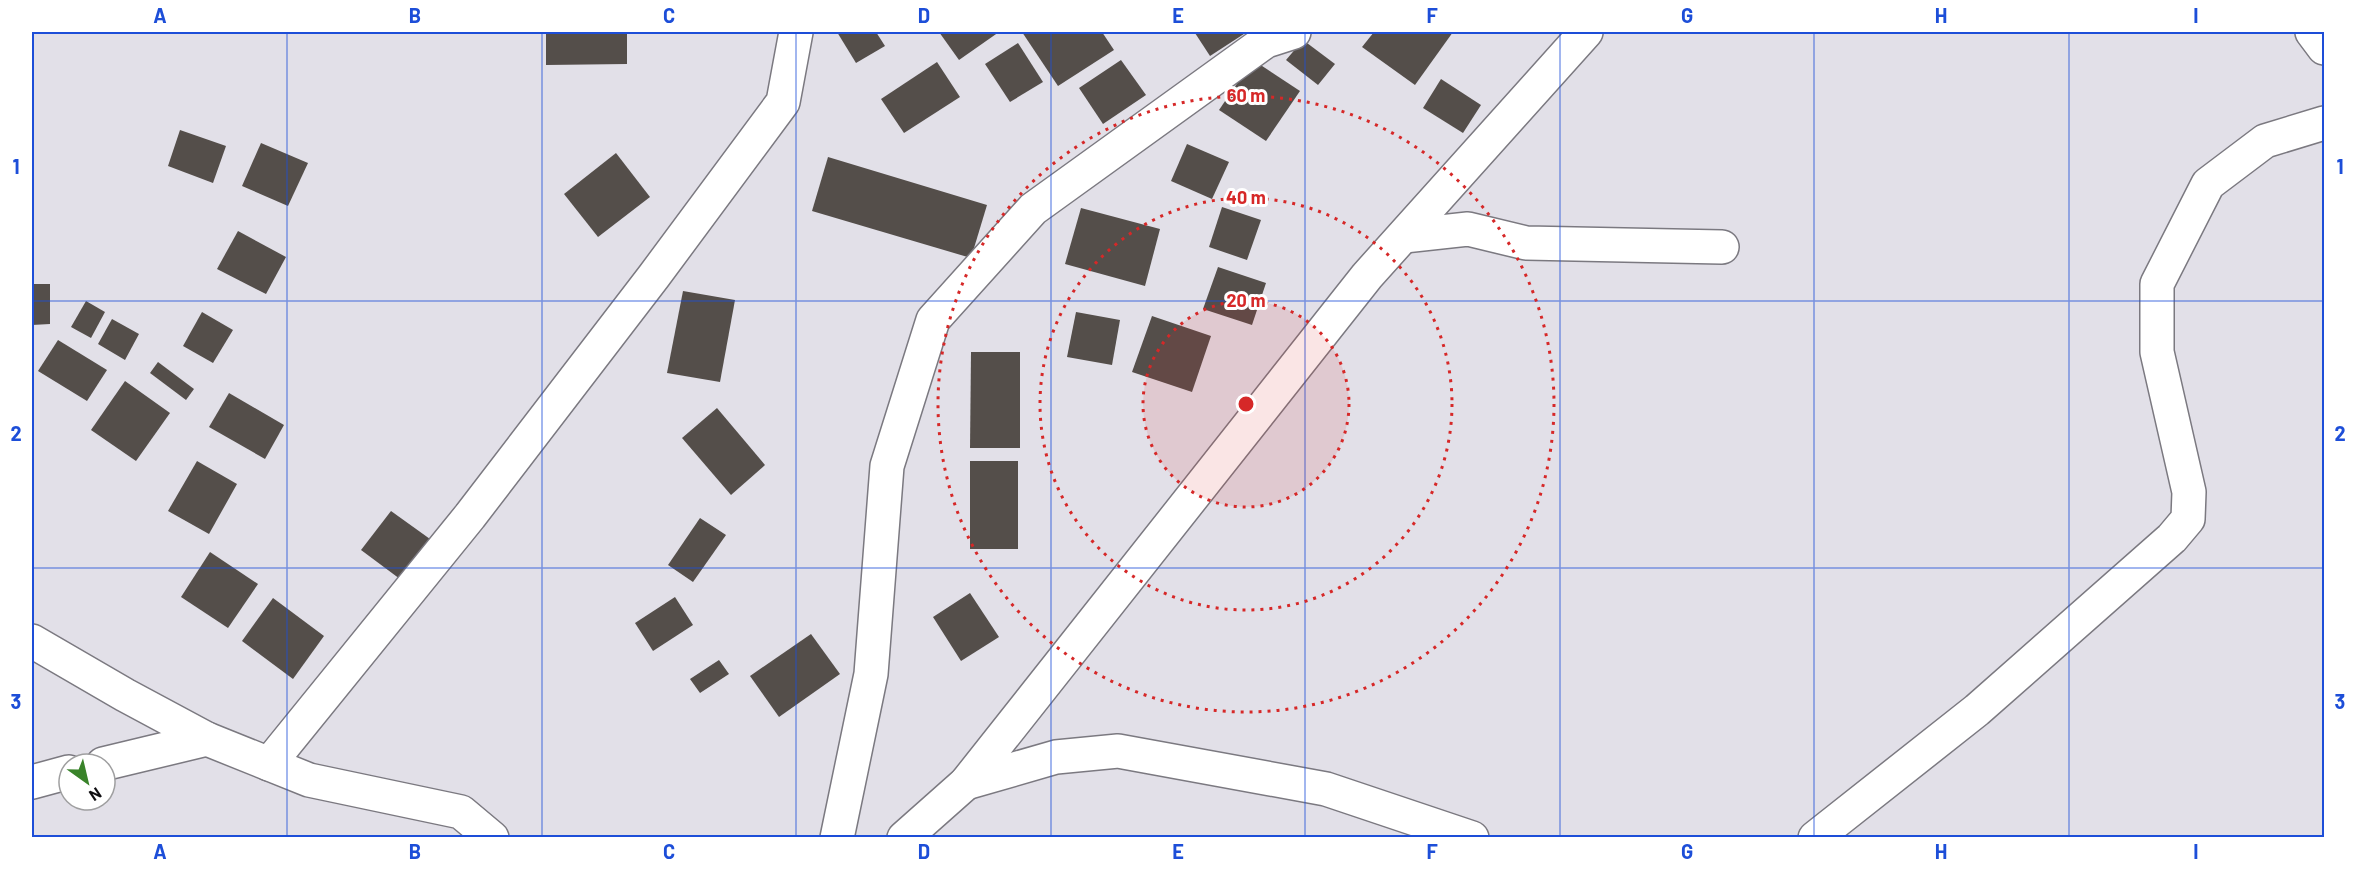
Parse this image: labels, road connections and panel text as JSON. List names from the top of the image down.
{
  "north": "bottom right",
  "grid": {
    "columns": [
      "A",
      "B",
      "C",
      "D",
      "E",
      "F",
      "G",
      "H",
      "I"
    ],
    "rows": ["1", "2", "3"]
  },
  "rings": ["60 m", "40 m", "20 m"]
}
